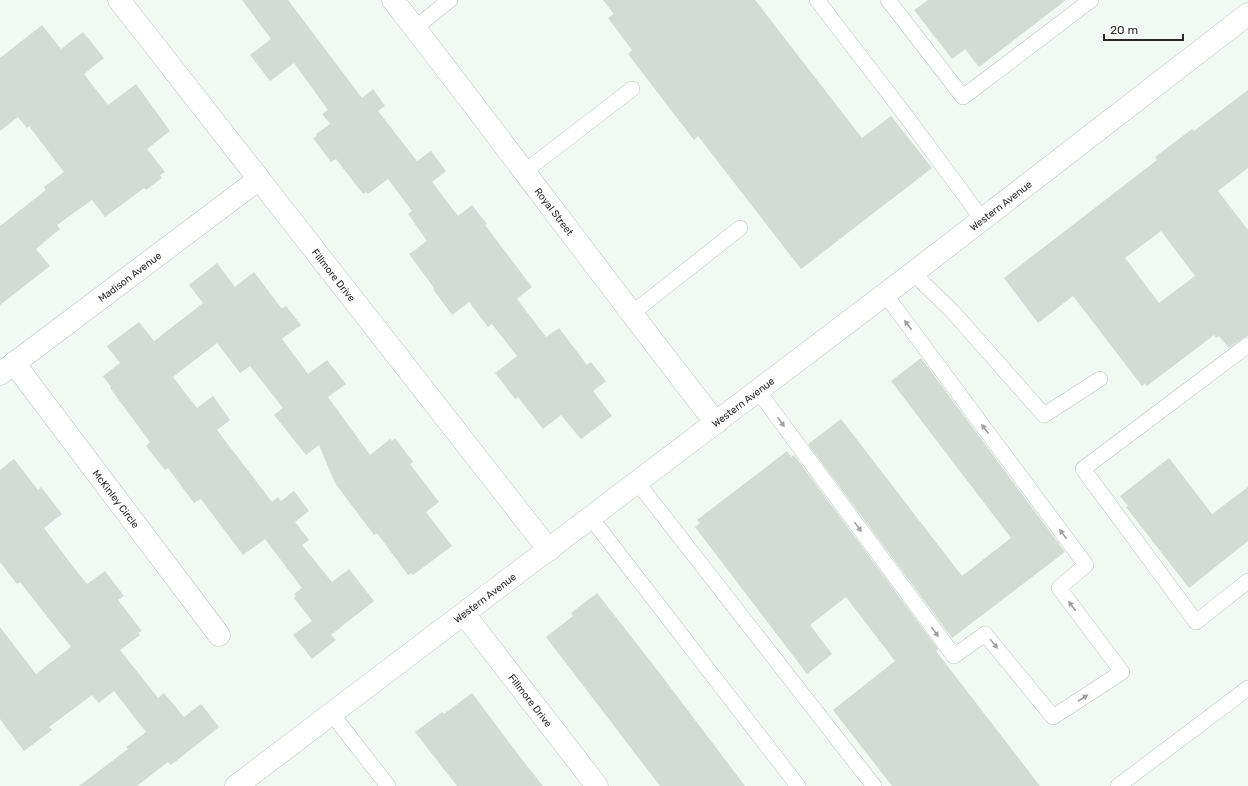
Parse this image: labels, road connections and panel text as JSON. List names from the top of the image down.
{
  "streets": {
    "street": [
      "Western Avenue",
      "Royal Street",
      "Fillmore Drive",
      "Madison Avenue",
      "McKinley Circle"
    ]
  },
  "crossings": [
    ["Western Avenue", "Royal Street"],
    ["Western Avenue", "Fillmore Drive"],
    ["Fillmore Drive", "Madison Avenue"],
    ["Madison Avenue", "McKinley Circle"]
  ],
  "scale_bar": "20 m"
}
